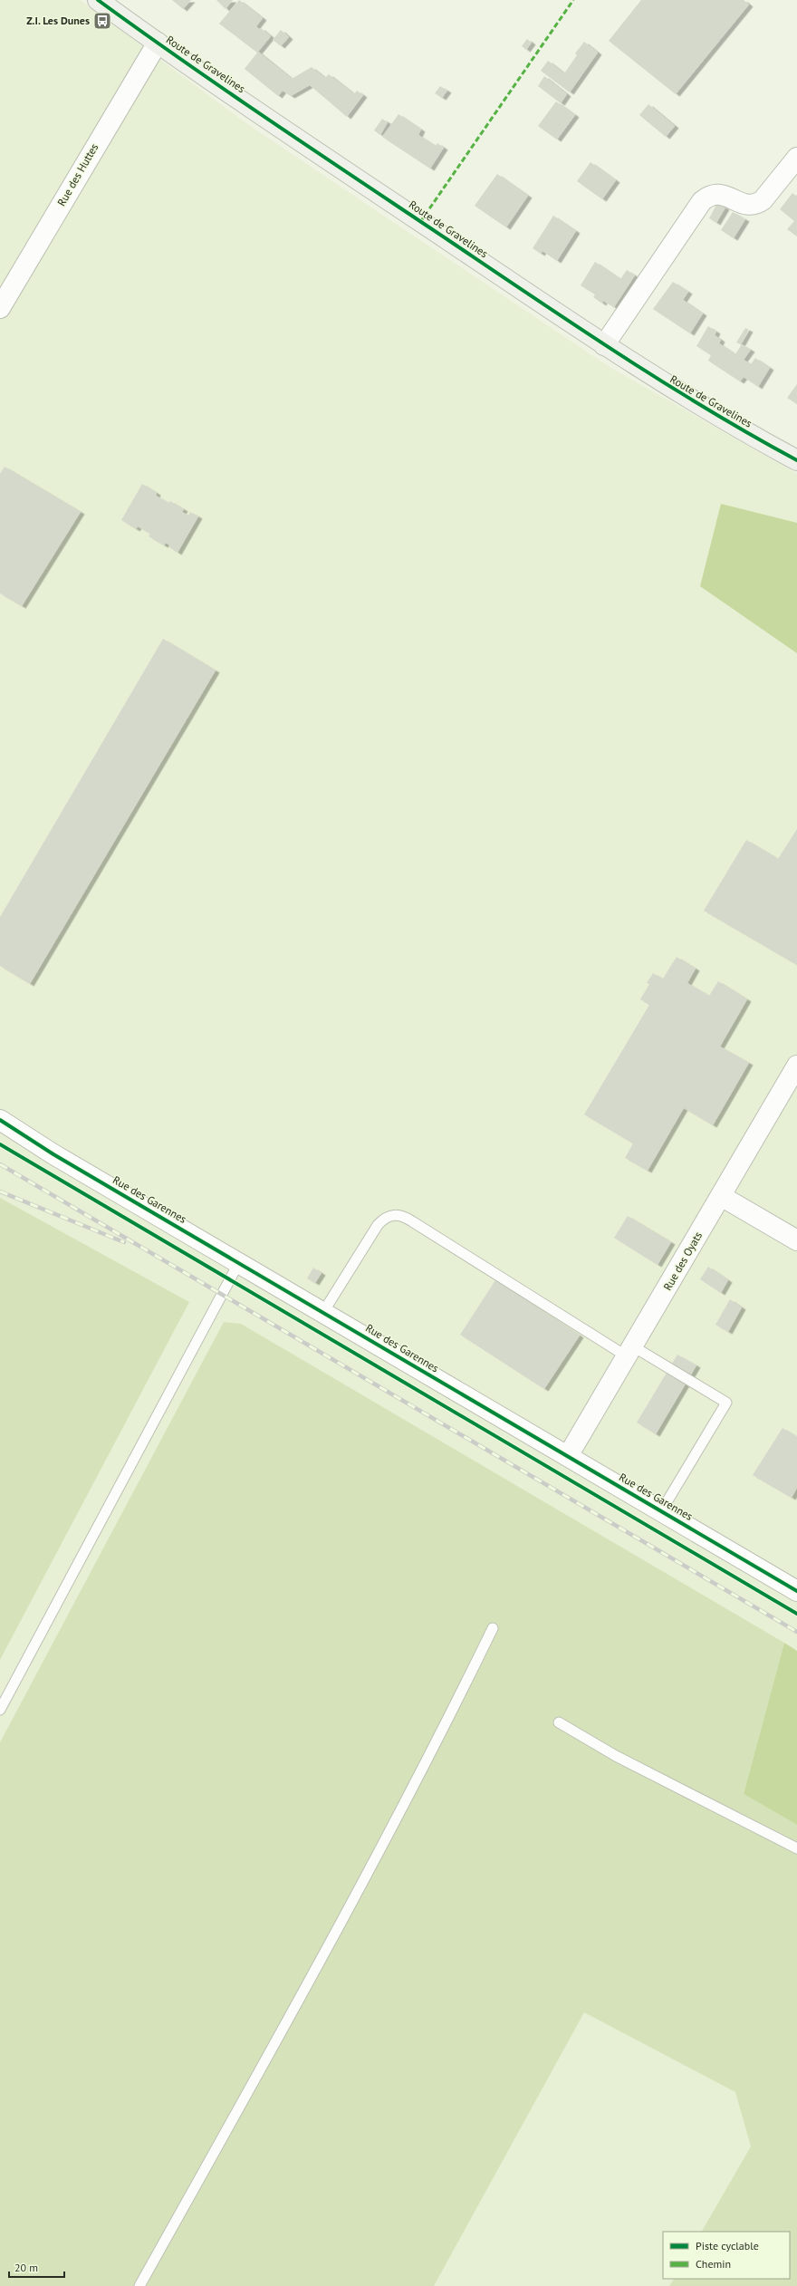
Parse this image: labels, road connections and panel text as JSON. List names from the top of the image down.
{
  "streets": {
    "main road": ["Route de Gravelines"],
    "street": ["Rue des Huttes", "Rue des Garennes", "Rue des Oyats"]
  },
  "crossings": [
    ["Route de Gravelines", "Rue des Huttes"],
    ["Rue des Garennes", "Rue des Oyats"]
  ],
  "places": {
    "bus stop": ["Z.I. Les Dunes"]
  },
  "legend": ["Piste cyclable", "Chemin"],
  "scale_bar": "20 m"
}
